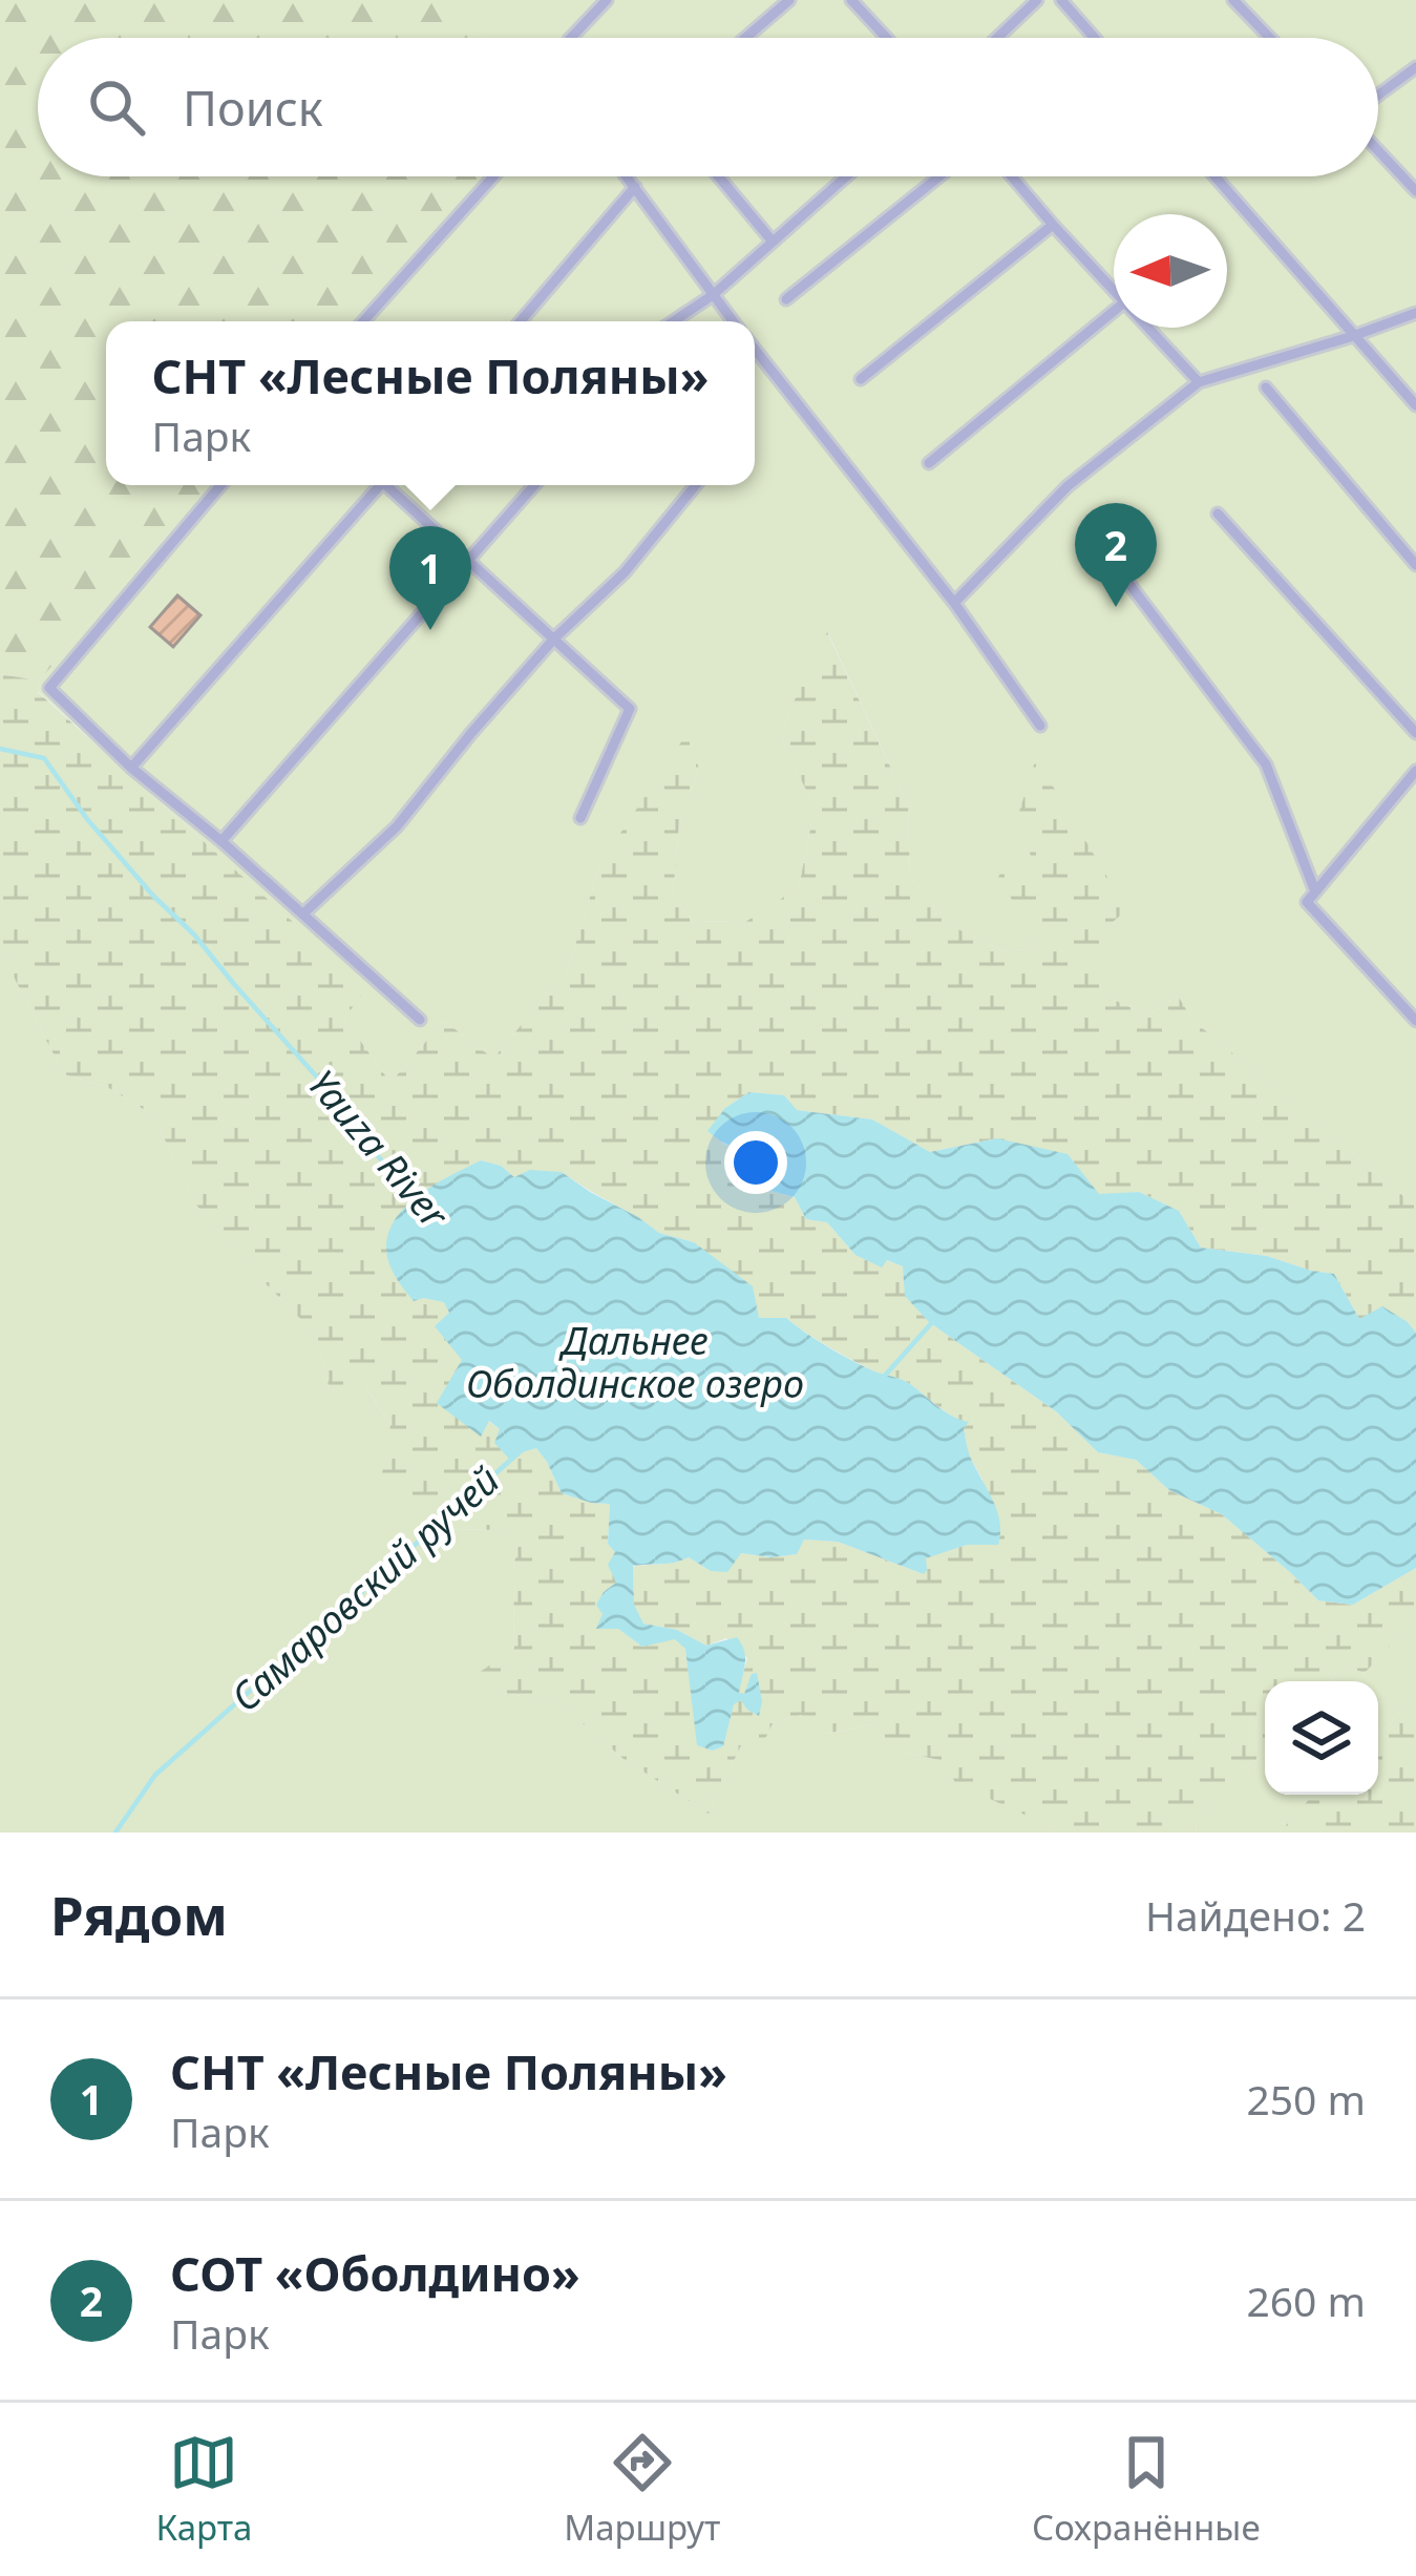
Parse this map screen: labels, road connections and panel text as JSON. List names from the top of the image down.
{
  "water": ["Yauza River", "Дальнее Оболдинское озеро", "Самаровский ручей"],
  "north": "left",
  "page": {
    "search": "Поиск",
    "popup": ["СНТ «Лесные Поляны»", "Парк"],
    "pins": ["2", "1"],
    "heading": ["Рядом", "Найдено: 2"],
    "list": [
      {
        "mark": "1",
        "name": "СНТ «Лесные Поляны»",
        "note": "Парк",
        "value": "250 m"
      },
      {
        "mark": "2",
        "name": "СОТ «Оболдино»",
        "note": "Парк",
        "value": "260 m"
      }
    ],
    "nav": ["Карта", "Маршрут", "Сохранённые"]
  }
}
